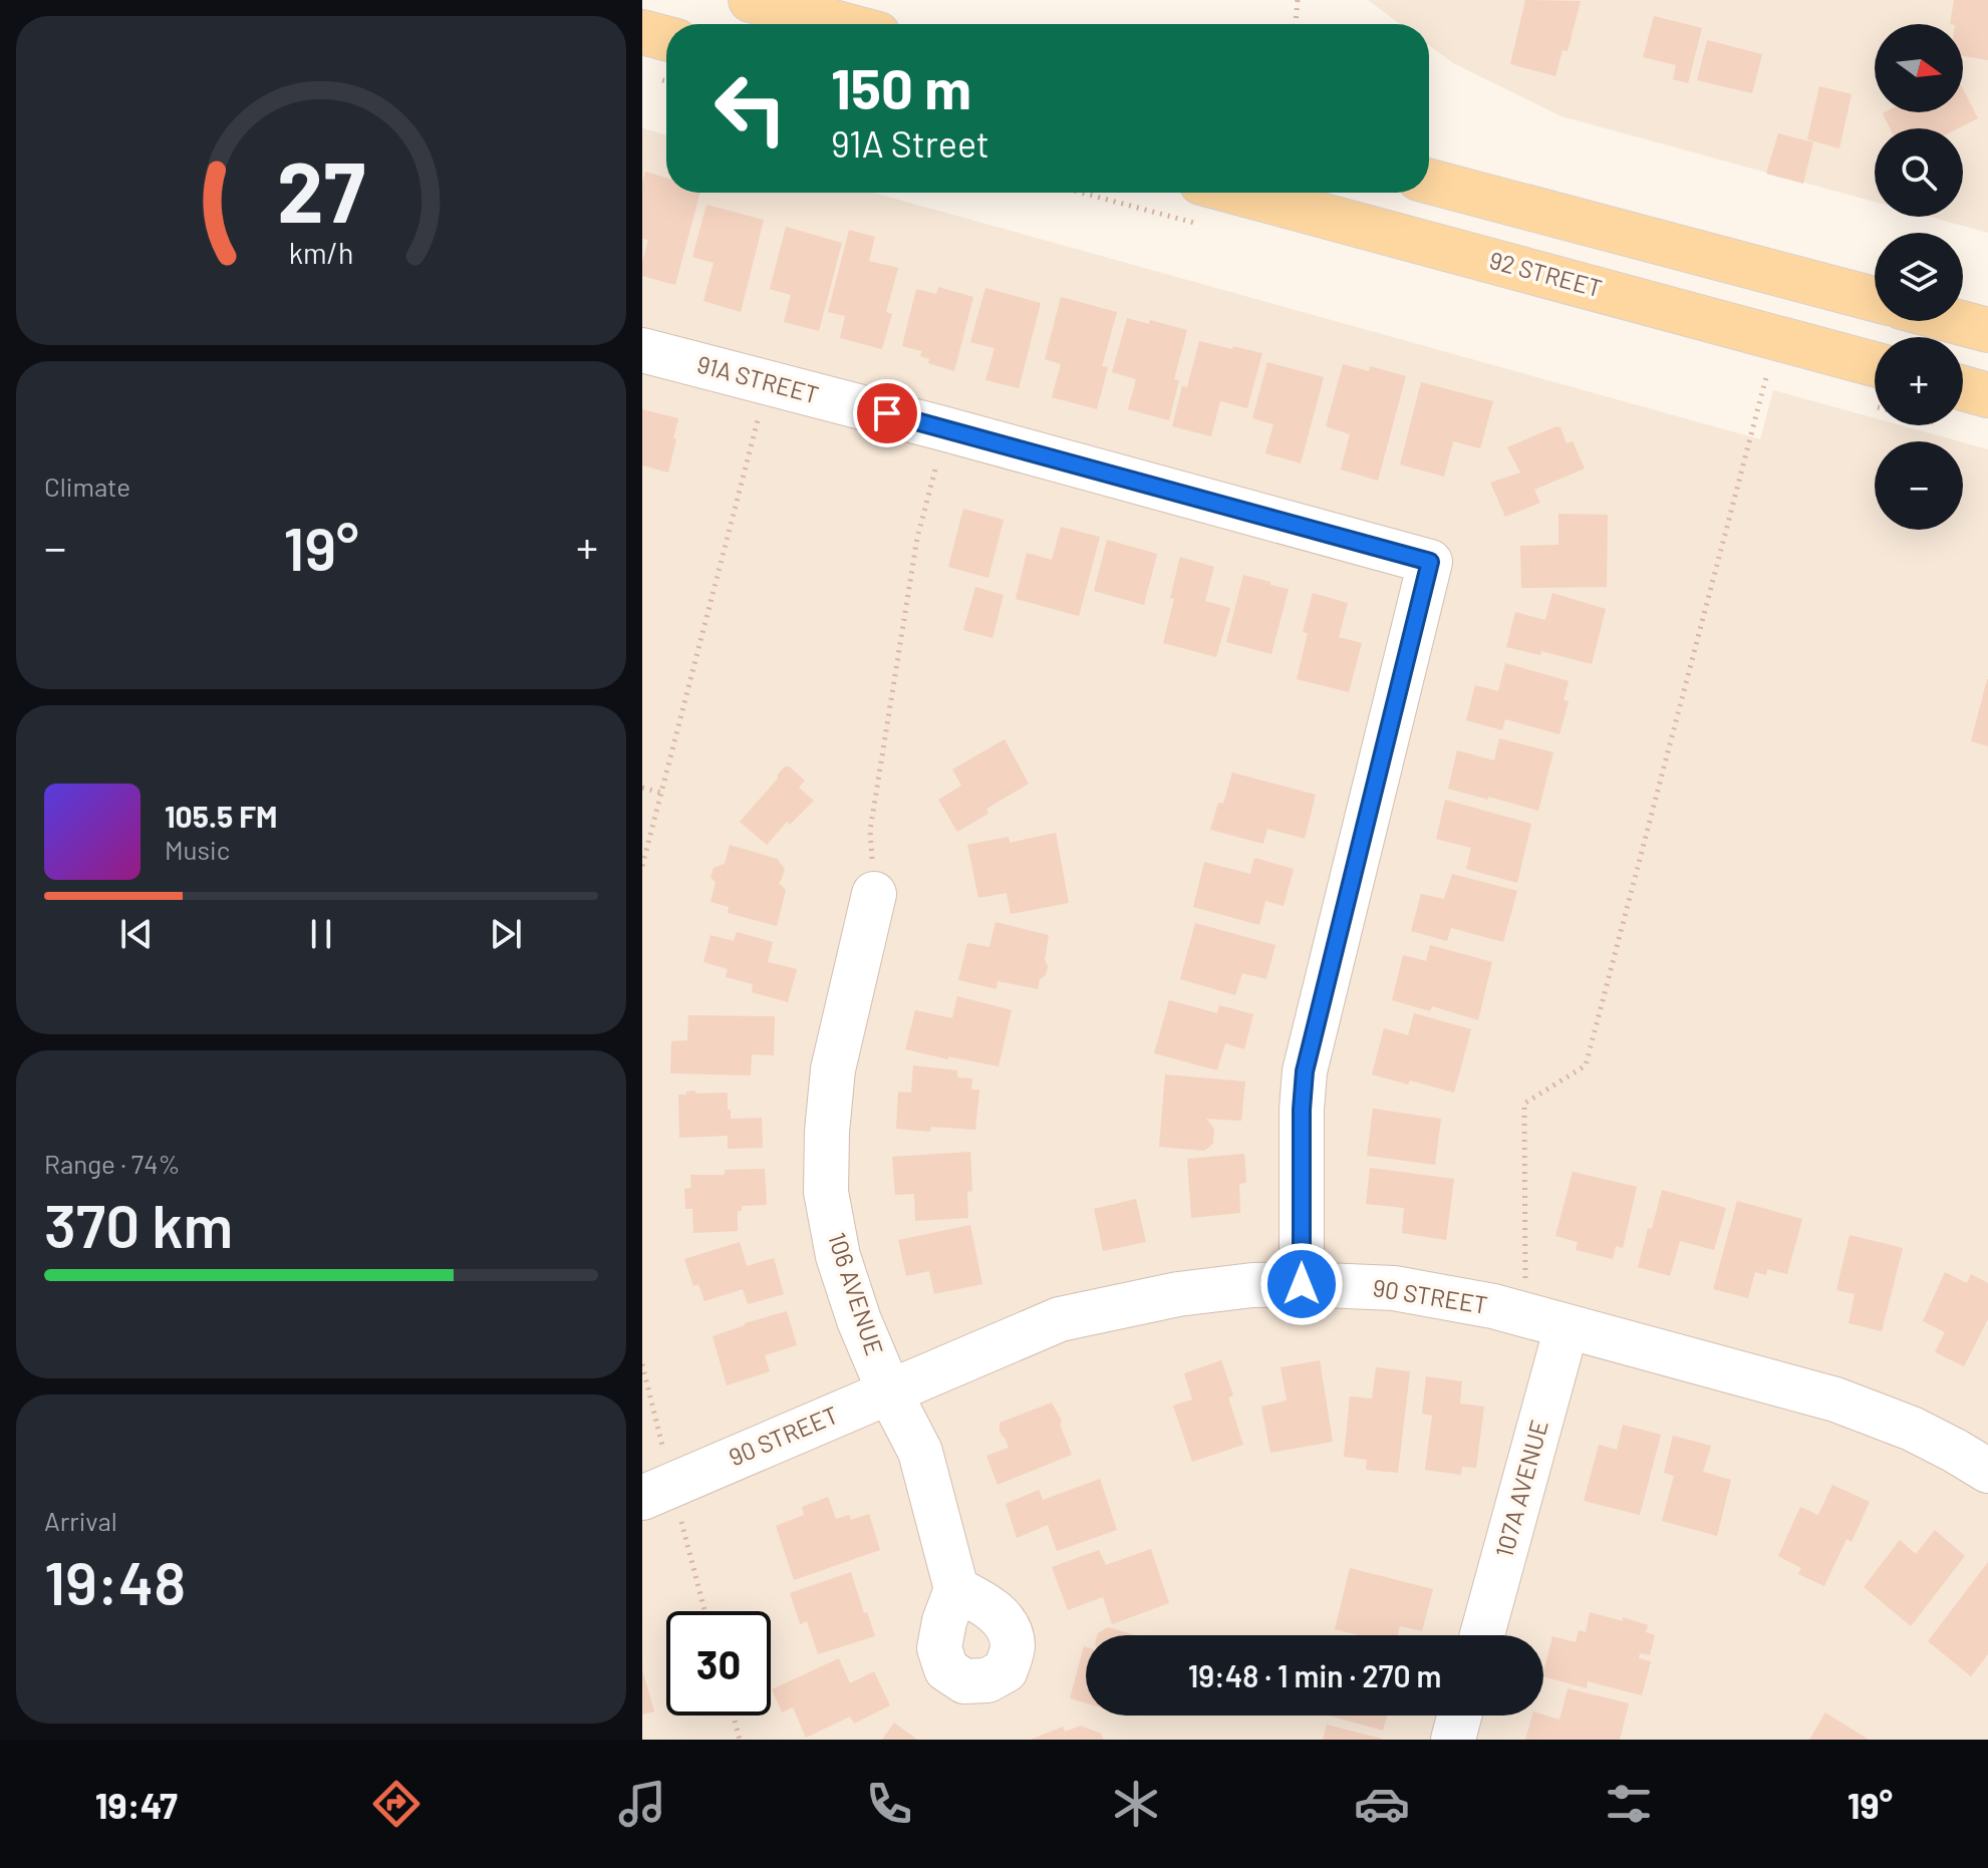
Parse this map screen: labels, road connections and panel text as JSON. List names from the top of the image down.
{
  "streets": {
    "main road": ["92 STREET"],
    "street": [
      "91A STREET",
      "106 AVENUE",
      "90 STREET",
      "107A AVENUE"
    ]
  },
  "crossings": [
    ["91A STREET", "90 STREET"],
    ["106 AVENUE", "90 STREET"],
    ["90 STREET", "107A AVENUE"]
  ],
  "north": "right",
  "page": {
    "map_buttons": ["+", "−"],
    "turn": ["150 m", "91A Street"],
    "tile": [
      "Climate",
      ["Range · 74%", "370 km"],
      ["Arrival", "19:48"]
    ],
    "heat": ["−", "19°", "+"],
    "song": ["105.5 FM", "Music"],
    "limit": "30",
    "trip": "19:48 · 1 min · 270 m",
    "tabs": ["19:47", "19°"],
    "gauge": ["27", "km/h"]
  }
}
